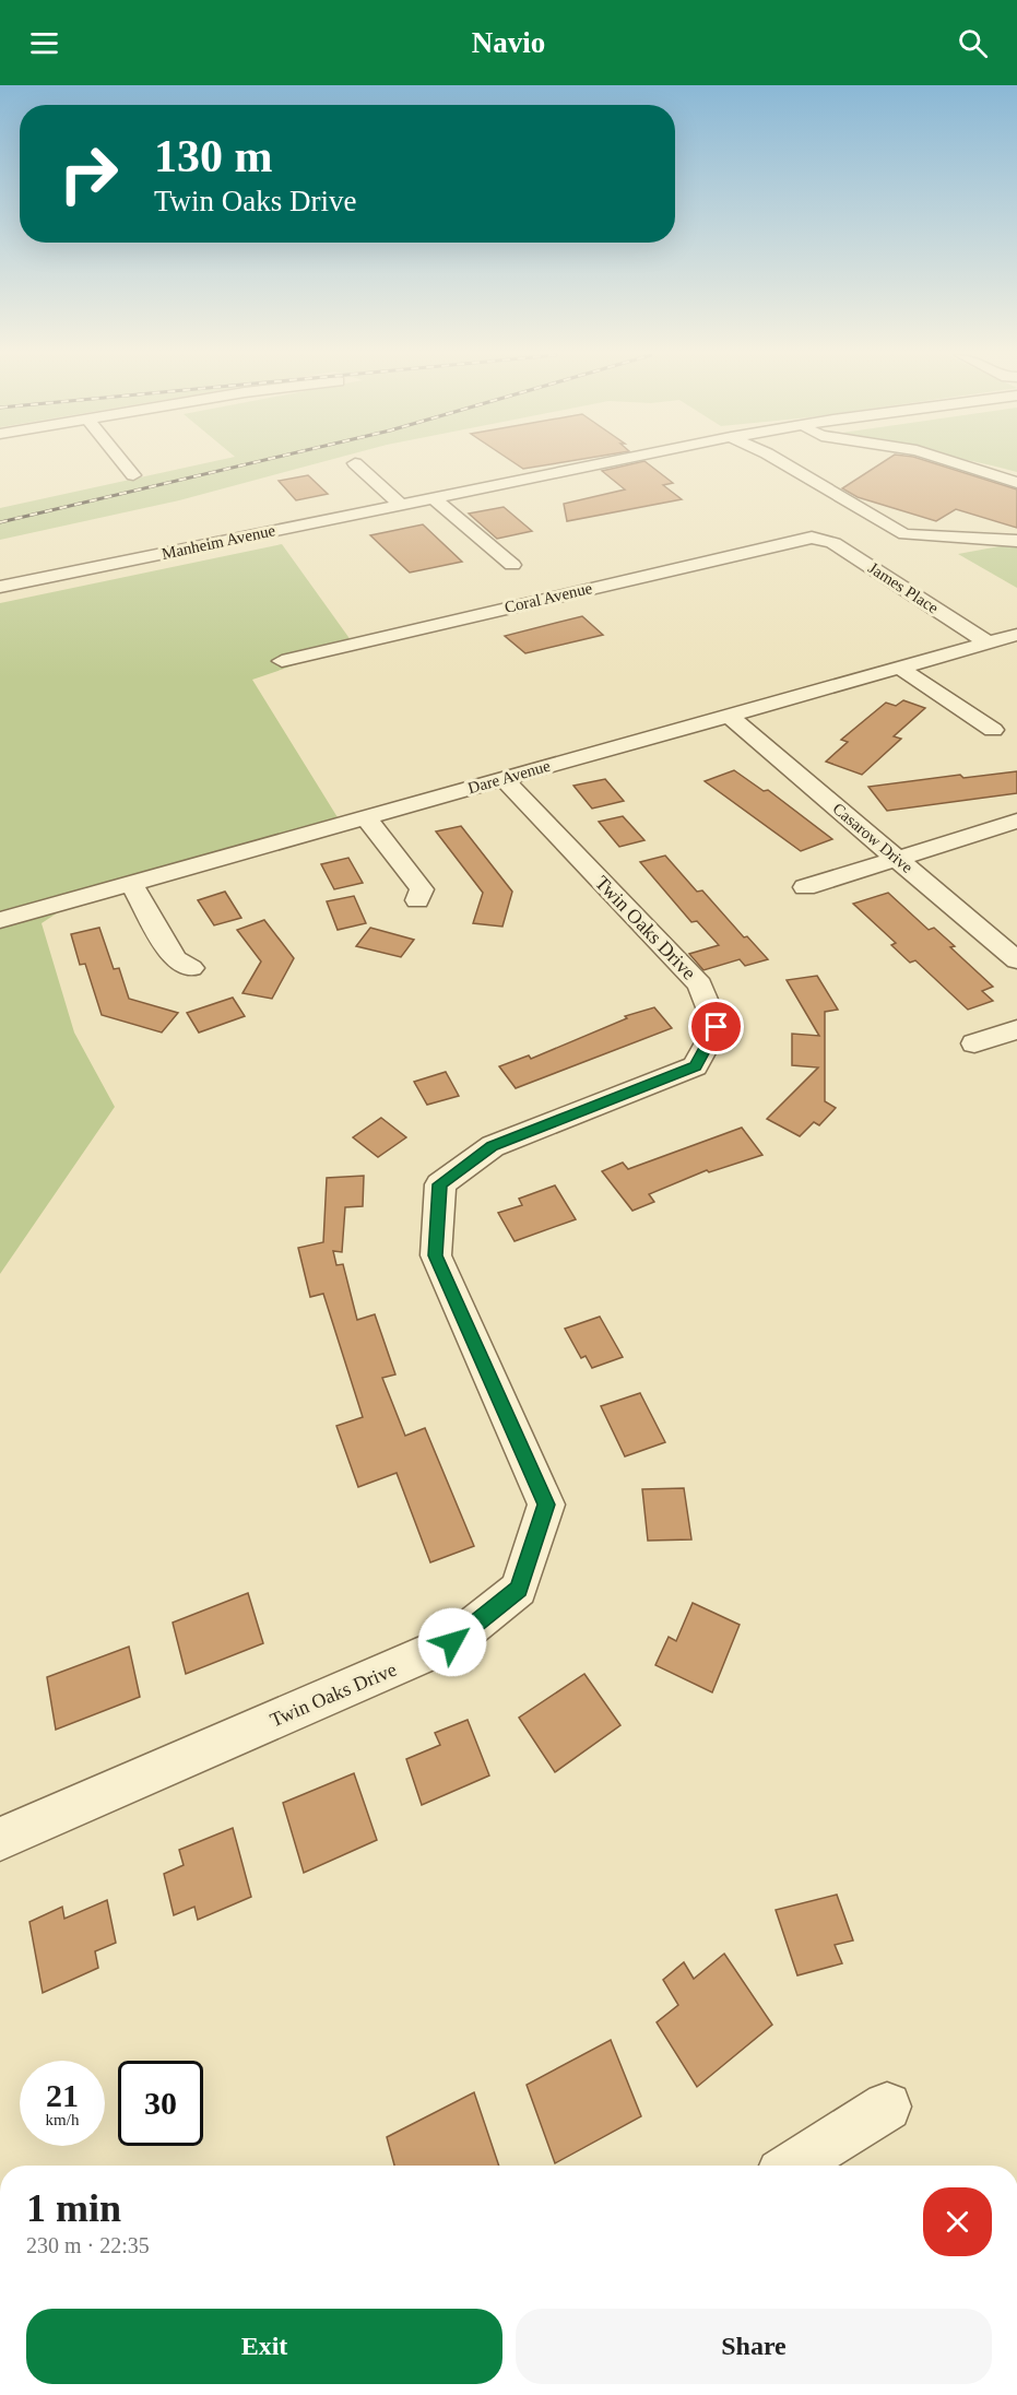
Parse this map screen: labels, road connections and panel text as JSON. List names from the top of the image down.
{
  "streets": {
    "street": [
      "Manheim Avenue",
      "James Place",
      "Coral Avenue",
      "Dare Avenue",
      "Casarow Drive",
      "Twin Oaks Drive"
    ]
  },
  "crossings": [
    ["James Place", "Coral Avenue"],
    ["James Place", "Dare Avenue"],
    ["Dare Avenue", "Casarow Drive"],
    ["Dare Avenue", "Twin Oaks Drive"]
  ],
  "page": {
    "header": "Navio",
    "turn": ["130 m", "Twin Oaks Drive"],
    "speed": "21 km/h",
    "limit": "30",
    "heading": ["1 min", "230 m · 22:35"],
    "buttons": ["Exit", "Share"]
  }
}
